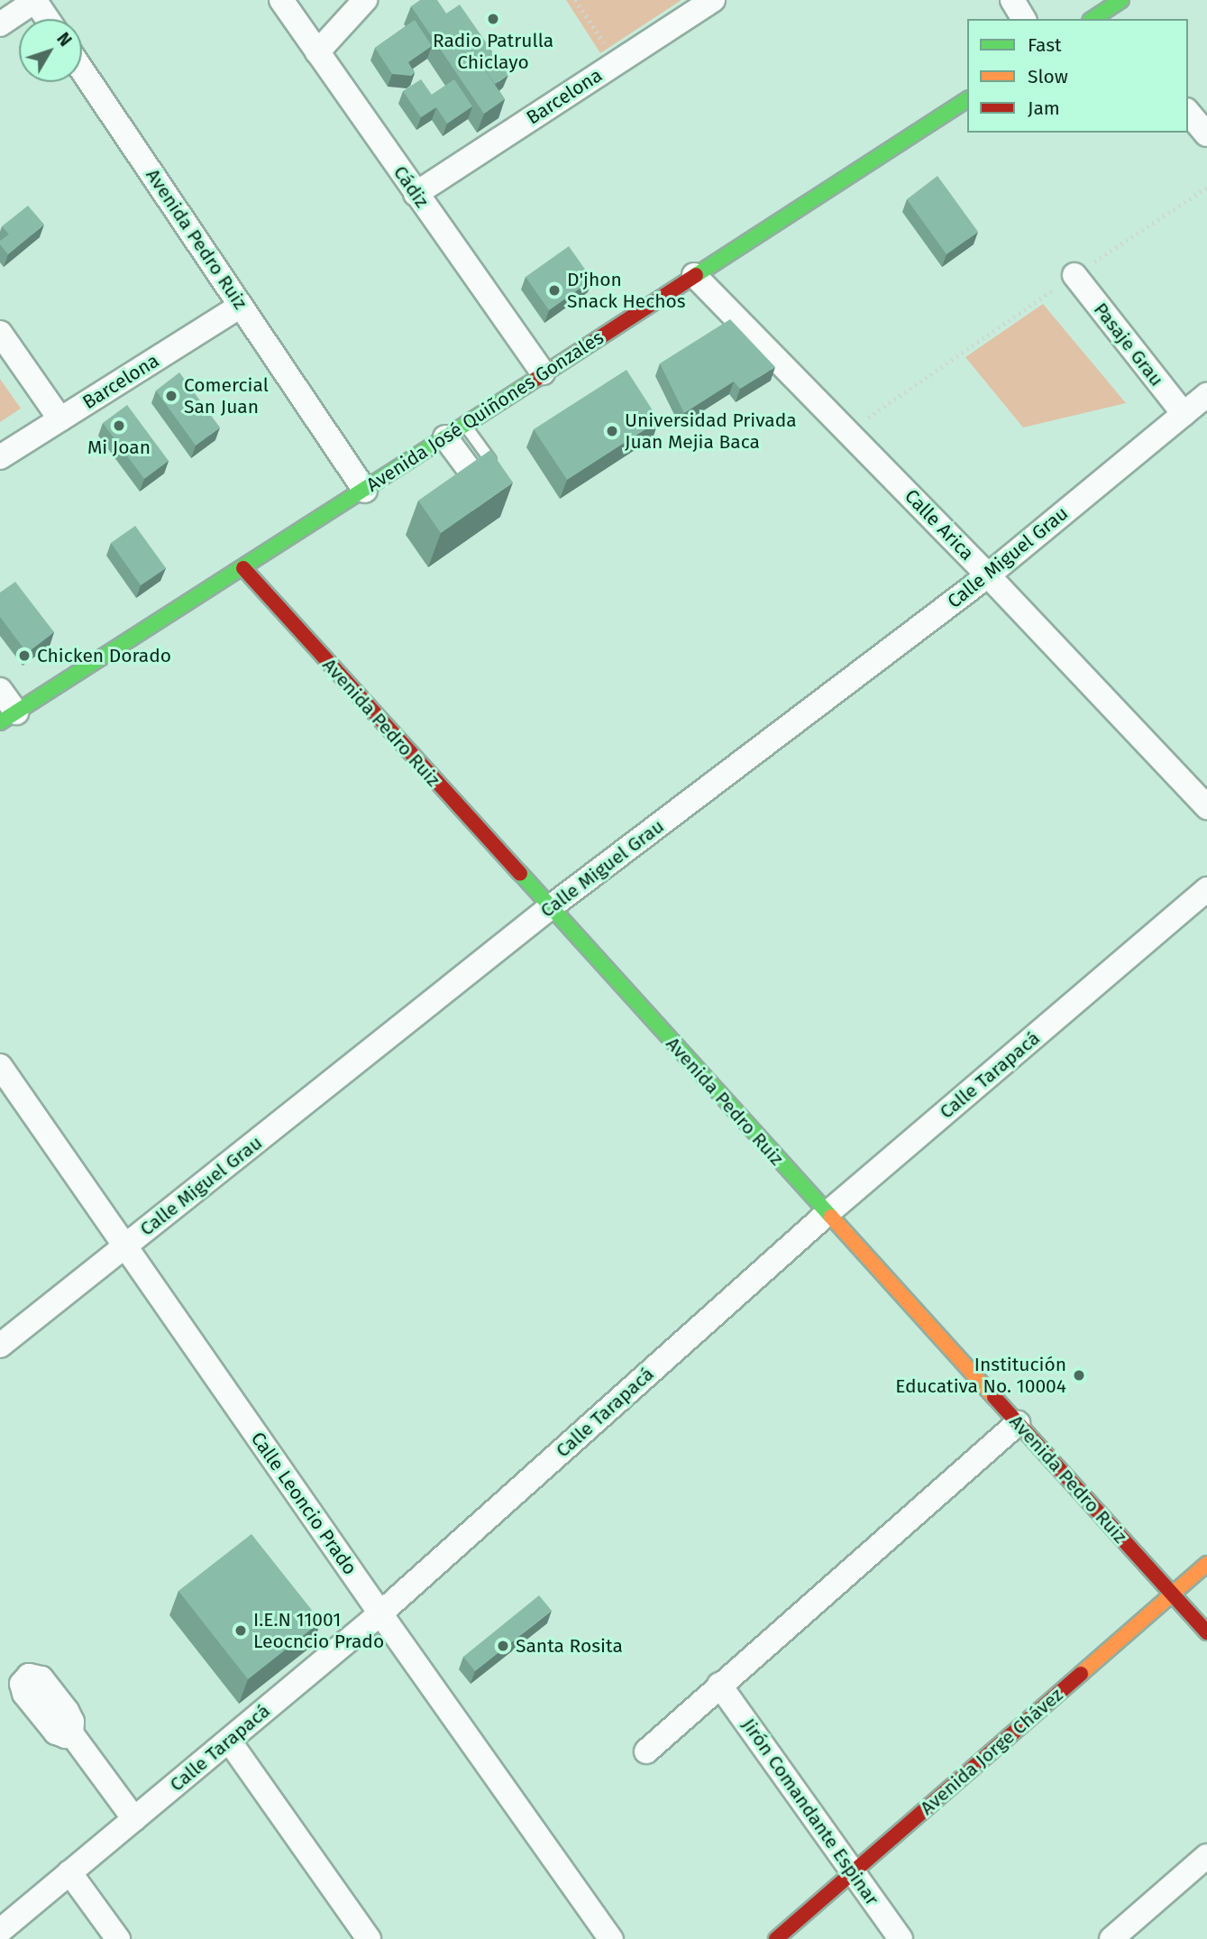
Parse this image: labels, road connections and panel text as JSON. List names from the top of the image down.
{
  "streets": {
    "street": [
      "Barcelona",
      "Cádiz",
      "Avenida Pedro Ruiz",
      "Pasaje Grau",
      "Avenida José Quiñones Gonzales",
      "Calle Arica",
      "Calle Miguel Grau",
      "Calle Tarapacá",
      "Calle Leoncio Prado",
      "Avenida Jorge Chávez",
      "Jirón Comandante Espinar"
    ]
  },
  "crossings": [
    ["Barcelona", "Cádiz"],
    ["Barcelona", "Avenida Pedro Ruiz"],
    ["Cádiz", "Avenida José Quiñones Gonzales"],
    ["Avenida Pedro Ruiz", "Avenida José Quiñones Gonzales"],
    ["Avenida Pedro Ruiz", "Calle Miguel Grau"],
    ["Avenida Pedro Ruiz", "Calle Tarapacá"],
    ["Avenida Pedro Ruiz", "Avenida Jorge Chávez"],
    ["Pasaje Grau", "Calle Miguel Grau"],
    ["Avenida José Quiñones Gonzales", "Calle Arica"],
    ["Calle Arica", "Calle Miguel Grau"],
    ["Calle Miguel Grau", "Calle Leoncio Prado"],
    ["Calle Tarapacá", "Calle Leoncio Prado"],
    ["Avenida Jorge Chávez", "Jirón Comandante Espinar"]
  ],
  "places": [
    "Radio Patrulla Chiclayo",
    "D'jhon Snack Hechos",
    "Comercial San Juan",
    "Mi Joan",
    "Universidad Privada Juan Mejia Baca",
    "Chicken Dorado",
    "Institución Educativa No. 10004",
    "I.E.N 11001 Leocncio Prado",
    "Santa Rosita"
  ],
  "legend": ["Fast", "Slow", "Jam"],
  "north": "top right"
}
